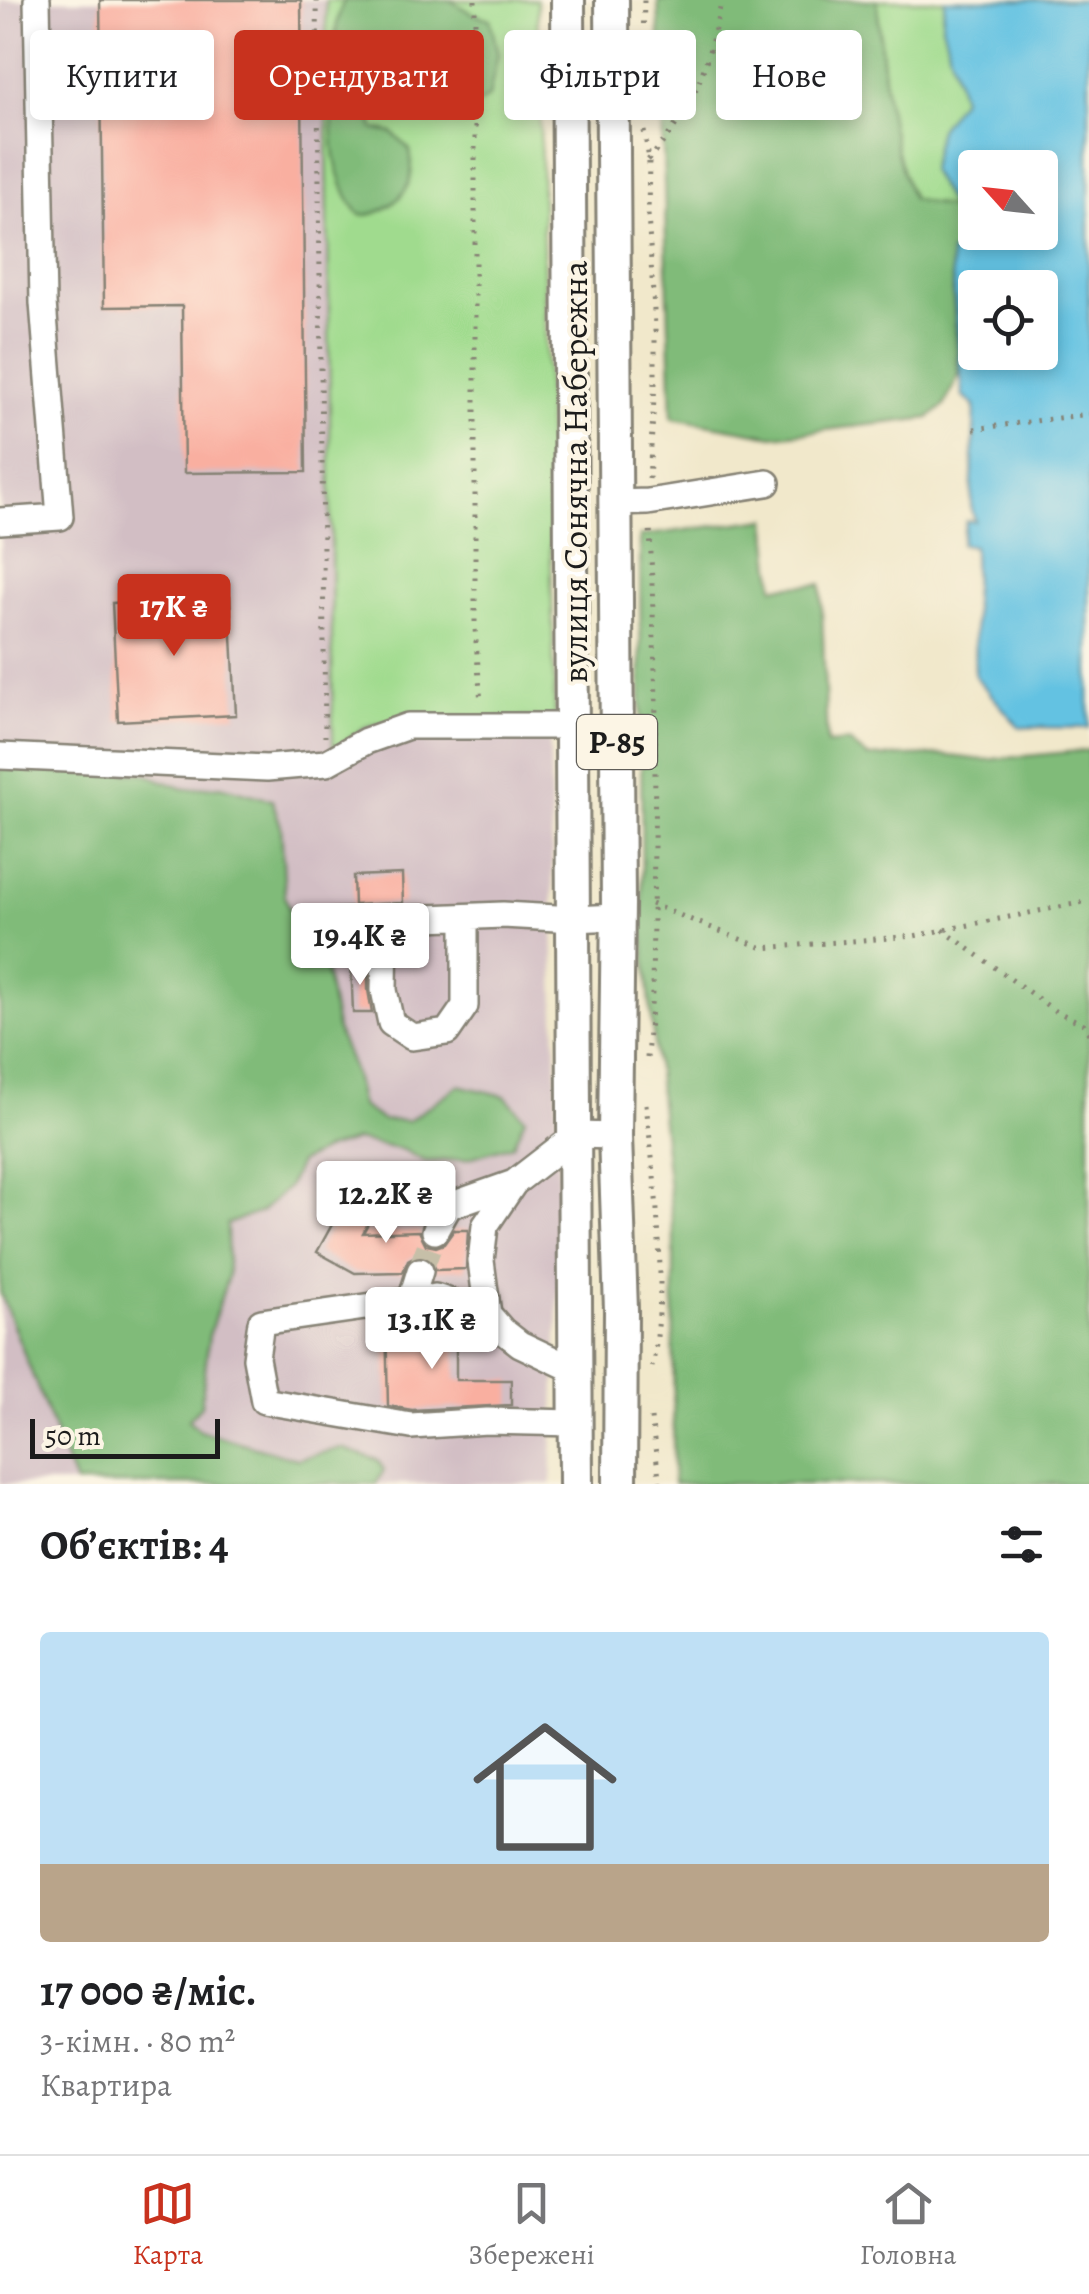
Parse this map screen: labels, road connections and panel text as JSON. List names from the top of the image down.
{
  "streets": {
    "main road": ["вулиця Сонячна Набережна", "Р-85"]
  },
  "scale_bar": "50 m",
  "north": "top left",
  "page": {
    "chip": [
      "Купити",
      "Орендувати",
      "Фільтри",
      "Нове"
    ],
    "price": [
      "17K ₴",
      "19.4K ₴",
      "12.2K ₴",
      "13.1K ₴"
    ],
    "scale": "50 m",
    "heading": "Об’єктів: 4",
    "list": [
      {
        "name": "17 000 ₴/міс.",
        "note": "3-кімн. · 80 m² · Квартира"
      }
    ],
    "tabs": ["Карта", "Збережені", "Головна"]
  }
}
